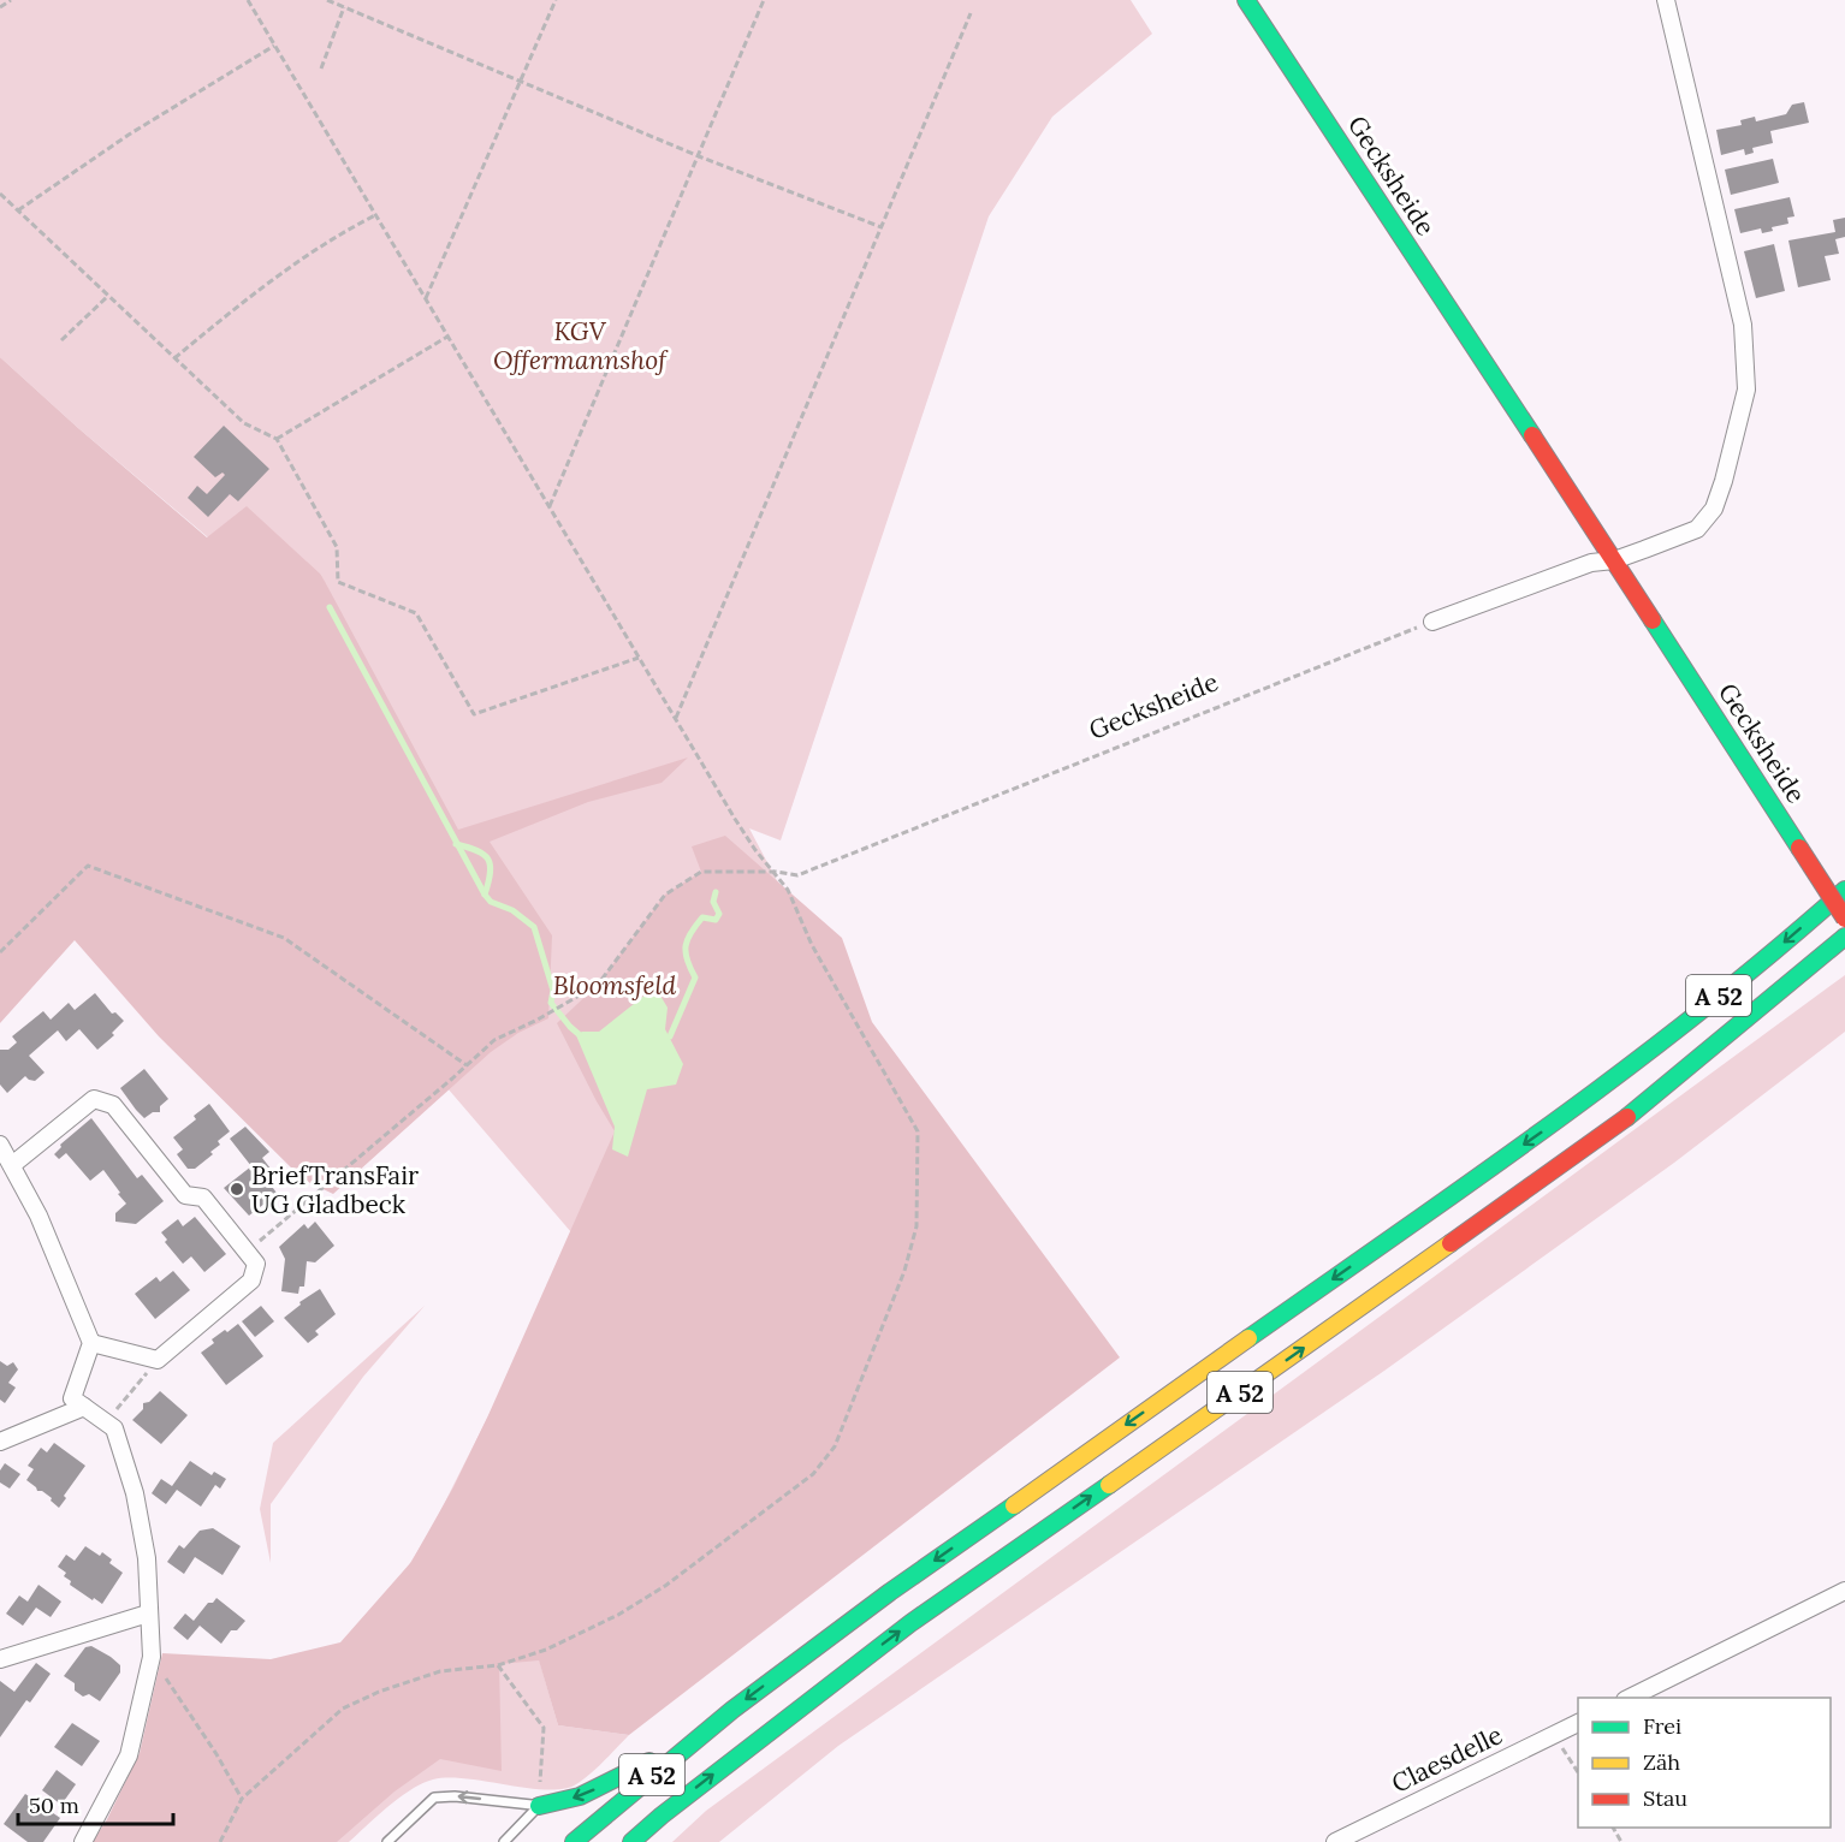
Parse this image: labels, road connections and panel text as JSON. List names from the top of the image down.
{
  "streets": {
    "main road": ["Gecksheide", "A 52"],
    "street": ["Claesdelle"]
  },
  "parks": ["KGV Offermannshof", "Bloomsfeld"],
  "places": ["BriefTransFair UG Gladbeck"],
  "legend": ["Frei", "Zäh", "Stau"],
  "scale_bar": "50 m"
}
